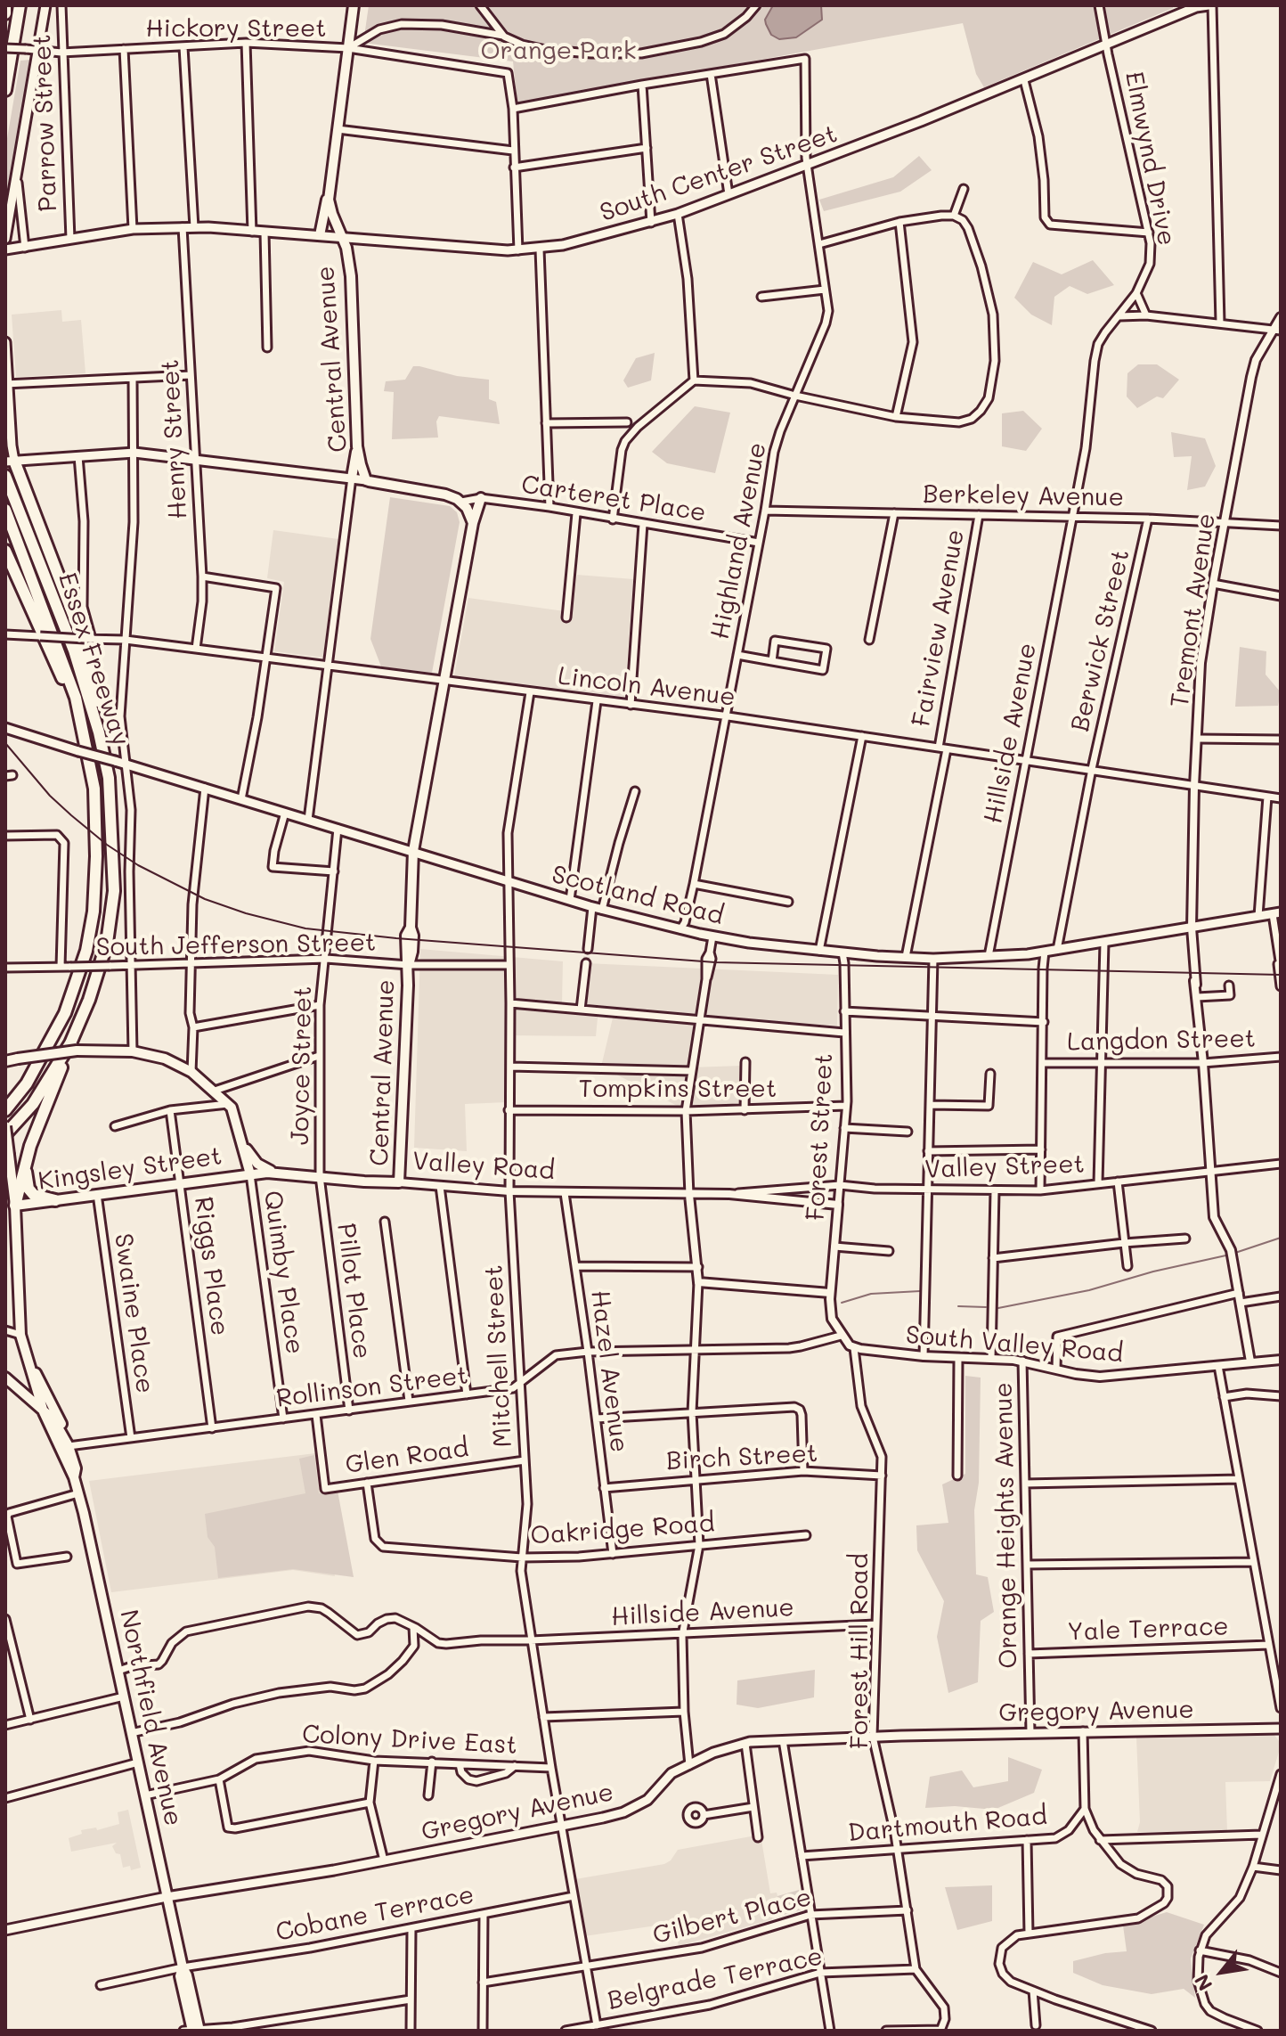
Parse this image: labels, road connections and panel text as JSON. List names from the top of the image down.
{
  "streets": {
    "highway": ["Essex Freeway"],
    "main road": [
      "South Center Street",
      "Central Avenue",
      "Scotland Road",
      "Valley Road",
      "Kingsley Street",
      "Gregory Avenue",
      "Northfield Avenue"
    ],
    "street": [
      "Hickory Street",
      "Parrow Street",
      "Elmwynd Drive",
      "Henry Street",
      "Berkeley Avenue",
      "Carteret Place",
      "Highland Avenue",
      "Tremont Avenue",
      "Fairview Avenue",
      "Berwick Street",
      "Lincoln Avenue",
      "Hillside Avenue",
      "South Jefferson Street",
      "Langdon Street",
      "Joyce Street",
      "Tompkins Street",
      "Forest Street",
      "Valley Street",
      "Riggs Place",
      "Quimby Place",
      "Pillot Place",
      "Swaine Place",
      "South Valley Road",
      "Mitchell Street",
      "Hazel Avenue",
      "Rollinson Street",
      "Glen Road",
      "Birch Street",
      "Orange Heights Avenue",
      "Oakridge Road",
      "Yale Terrace",
      "Forest Hill Road",
      "Colony Drive East",
      "Dartmouth Road",
      "Cobane Terrace",
      "Gilbert Place",
      "Belgrade Terrace"
    ]
  },
  "crossings": [
    ["Hickory Street", "Parrow Street"],
    ["Hickory Street", "Central Avenue"],
    ["Parrow Street", "South Center Street"],
    ["Elmwynd Drive", "South Center Street"],
    ["Elmwynd Drive", "Berkeley Avenue"],
    ["Elmwynd Drive", "Hillside Avenue"],
    ["South Center Street", "Central Avenue"],
    ["South Center Street", "Henry Street"],
    ["South Center Street", "Highland Avenue"],
    ["Central Avenue", "Carteret Place"],
    ["Central Avenue", "Lincoln Avenue"],
    ["Central Avenue", "Scotland Road"],
    ["Central Avenue", "South Jefferson Street"],
    ["Central Avenue", "Valley Road"],
    ["Henry Street", "Lincoln Avenue"],
    ["Berkeley Avenue", "Highland Avenue"],
    ["Berkeley Avenue", "Tremont Avenue"],
    ["Berkeley Avenue", "Fairview Avenue"],
    ["Berkeley Avenue", "Berwick Street"],
    ["Berkeley Avenue", "Hillside Avenue"],
    ["Carteret Place", "Highland Avenue"],
    ["Highland Avenue", "Lincoln Avenue"],
    ["Highland Avenue", "Scotland Road"],
    ["Tremont Avenue", "Lincoln Avenue"],
    ["Tremont Avenue", "Scotland Road"],
    ["Tremont Avenue", "Langdon Street"],
    ["Tremont Avenue", "Valley Street"],
    ["Tremont Avenue", "South Valley Road"],
    ["Fairview Avenue", "Lincoln Avenue"],
    ["Fairview Avenue", "Scotland Road"],
    ["Berwick Street", "Lincoln Avenue"],
    ["Berwick Street", "Scotland Road"],
    ["Lincoln Avenue", "Hillside Avenue"],
    ["Lincoln Avenue", "Mitchell Street"],
    ["Hillside Avenue", "Scotland Road"],
    ["Hillside Avenue", "Mitchell Street"],
    ["Hillside Avenue", "Forest Hill Road"],
    ["Hillside Avenue", "Northfield Avenue"],
    ["Scotland Road", "Joyce Street"],
    ["Scotland Road", "Forest Street"],
    ["Scotland Road", "Mitchell Street"],
    ["South Jefferson Street", "Joyce Street"],
    ["South Jefferson Street", "Mitchell Street"],
    ["Joyce Street", "Valley Road"],
    ["Joyce Street", "Pillot Place"],
    ["Tompkins Street", "Forest Street"],
    ["Tompkins Street", "Mitchell Street"],
    ["Forest Street", "Valley Street"],
    ["Valley Road", "Valley Street"],
    ["Valley Road", "Kingsley Street"],
    ["Valley Road", "Quimby Place"],
    ["Valley Road", "Pillot Place"],
    ["Valley Road", "Mitchell Street"],
    ["Valley Road", "Hazel Avenue"],
    ["Kingsley Street", "Riggs Place"],
    ["Kingsley Street", "Quimby Place"],
    ["Kingsley Street", "Swaine Place"],
    ["Riggs Place", "Rollinson Street"],
    ["Quimby Place", "Rollinson Street"],
    ["Pillot Place", "Rollinson Street"],
    ["Swaine Place", "Rollinson Street"],
    ["South Valley Road", "Orange Heights Avenue"],
    ["South Valley Road", "Forest Hill Road"],
    ["Mitchell Street", "Rollinson Street"],
    ["Mitchell Street", "Glen Road"],
    ["Mitchell Street", "Oakridge Road"],
    ["Mitchell Street", "Gregory Avenue"],
    ["Mitchell Street", "Colony Drive East"],
    ["Mitchell Street", "Cobane Terrace"],
    ["Mitchell Street", "Gilbert Place"],
    ["Mitchell Street", "Belgrade Terrace"],
    ["Hazel Avenue", "Rollinson Street"],
    ["Hazel Avenue", "Birch Street"],
    ["Hazel Avenue", "Oakridge Road"],
    ["Rollinson Street", "Glen Road"],
    ["Rollinson Street", "Northfield Avenue"],
    ["Glen Road", "Oakridge Road"],
    ["Birch Street", "Forest Hill Road"],
    ["Orange Heights Avenue", "Yale Terrace"],
    ["Orange Heights Avenue", "Gregory Avenue"],
    ["Forest Hill Road", "Gregory Avenue"],
    ["Forest Hill Road", "Dartmouth Road"],
    ["Forest Hill Road", "Gilbert Place"],
    ["Forest Hill Road", "Belgrade Terrace"],
    ["Gregory Avenue", "Northfield Avenue"],
    ["Northfield Avenue", "Colony Drive East"],
    ["Northfield Avenue", "Cobane Terrace"]
  ],
  "parks": ["Orange Park"],
  "north": "bottom left"
}
